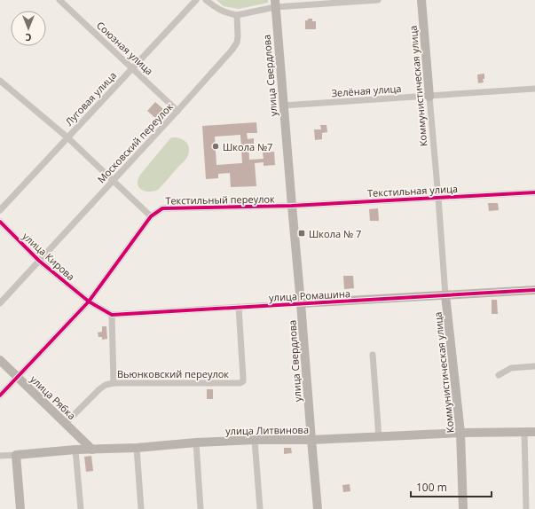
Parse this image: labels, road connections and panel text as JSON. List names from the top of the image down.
{
  "streets": {
    "main road": [
      "улица Свердлова",
      "Коммунистическая улица",
      "улица Ромашина",
      "улица Рябка",
      "улица Литвинова"
    ],
    "street": [
      "Союзная улица",
      "Зелёная улица",
      "Луговая улица",
      "Московский переулок",
      "Текстильная улица",
      "Текстильный переулок",
      "улица Кирова",
      "Вьюнковский переулок"
    ]
  },
  "crossings": [
    ["Союзная улица", "Луговая улица"],
    ["Союзная улица", "Московский переулок"],
    ["улица Свердлова", "Зелёная улица"],
    ["улица Свердлова", "Текстильная улица"],
    ["улица Свердлова", "Текстильный переулок"],
    ["улица Свердлова", "улица Ромашина"],
    ["улица Свердлова", "улица Литвинова"],
    ["Коммунистическая улица", "Зелёная улица"],
    ["Коммунистическая улица", "Текстильная улица"],
    ["Коммунистическая улица", "улица Ромашина"],
    ["Коммунистическая улица", "улица Литвинова"],
    ["Московский переулок", "улица Кирова"],
    ["Текстильная улица", "Текстильный переулок"],
    ["Текстильный переулок", "улица Кирова"],
    ["Текстильный переулок", "улица Рябка"],
    ["улица Ромашина", "Вьюнковский переулок"],
    ["Вьюнковский переулок", "улица Рябка"],
    ["улица Рябка", "улица Литвинова"]
  ],
  "places": {
    "other": ["Школа №7"],
    "transit": ["Школа № 7"]
  },
  "scale_bar": "100 m",
  "north": "bottom"
}
